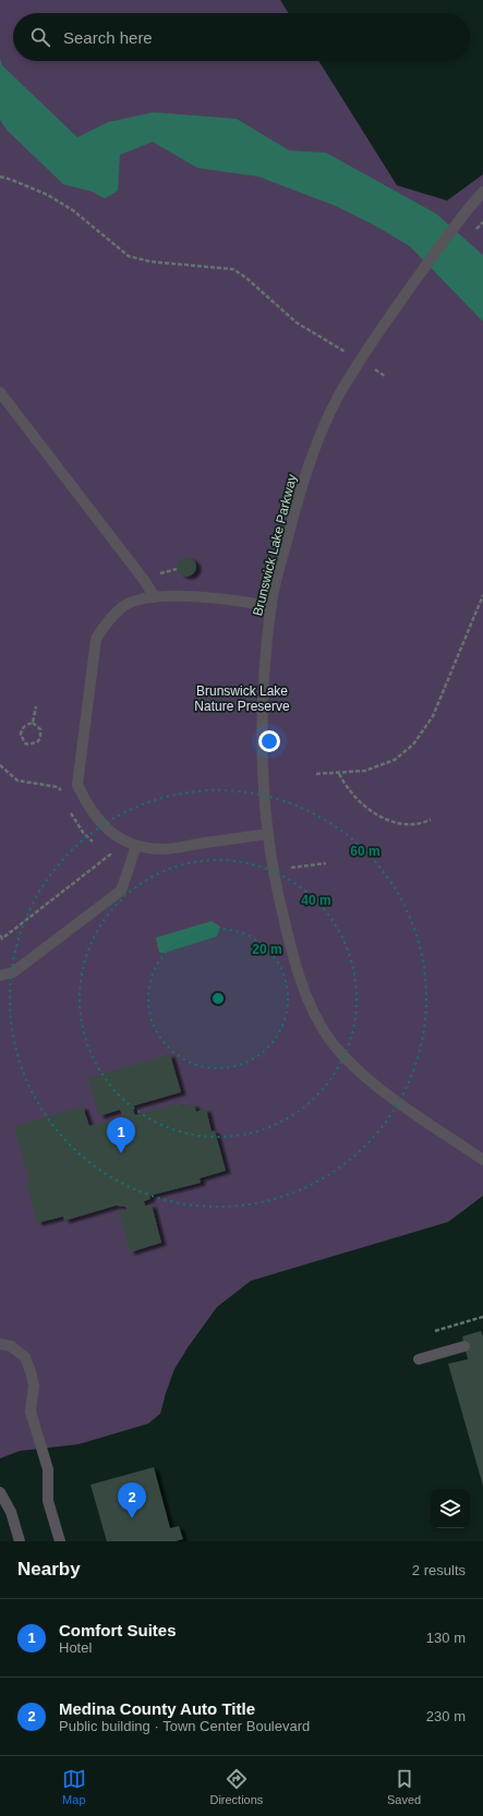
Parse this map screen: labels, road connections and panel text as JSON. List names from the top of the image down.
{
  "streets": {
    "street": ["Brunswick Lake Parkway"]
  },
  "parks": ["Brunswick Lake Nature Preserve"],
  "page": {
    "search": "Search here",
    "pins": ["1", "2"],
    "heading": ["Nearby", "2 results"],
    "list": [
      {
        "mark": "1",
        "name": "Comfort Suites",
        "note": "Hotel",
        "value": "130 m"
      },
      {
        "mark": "2",
        "name": "Medina County Auto Title",
        "note": "Public building · Town Center Boulevard",
        "value": "230 m"
      }
    ],
    "nav": ["Map", "Directions", "Saved"]
  },
  "rings": ["60 m", "40 m", "20 m"]
}
